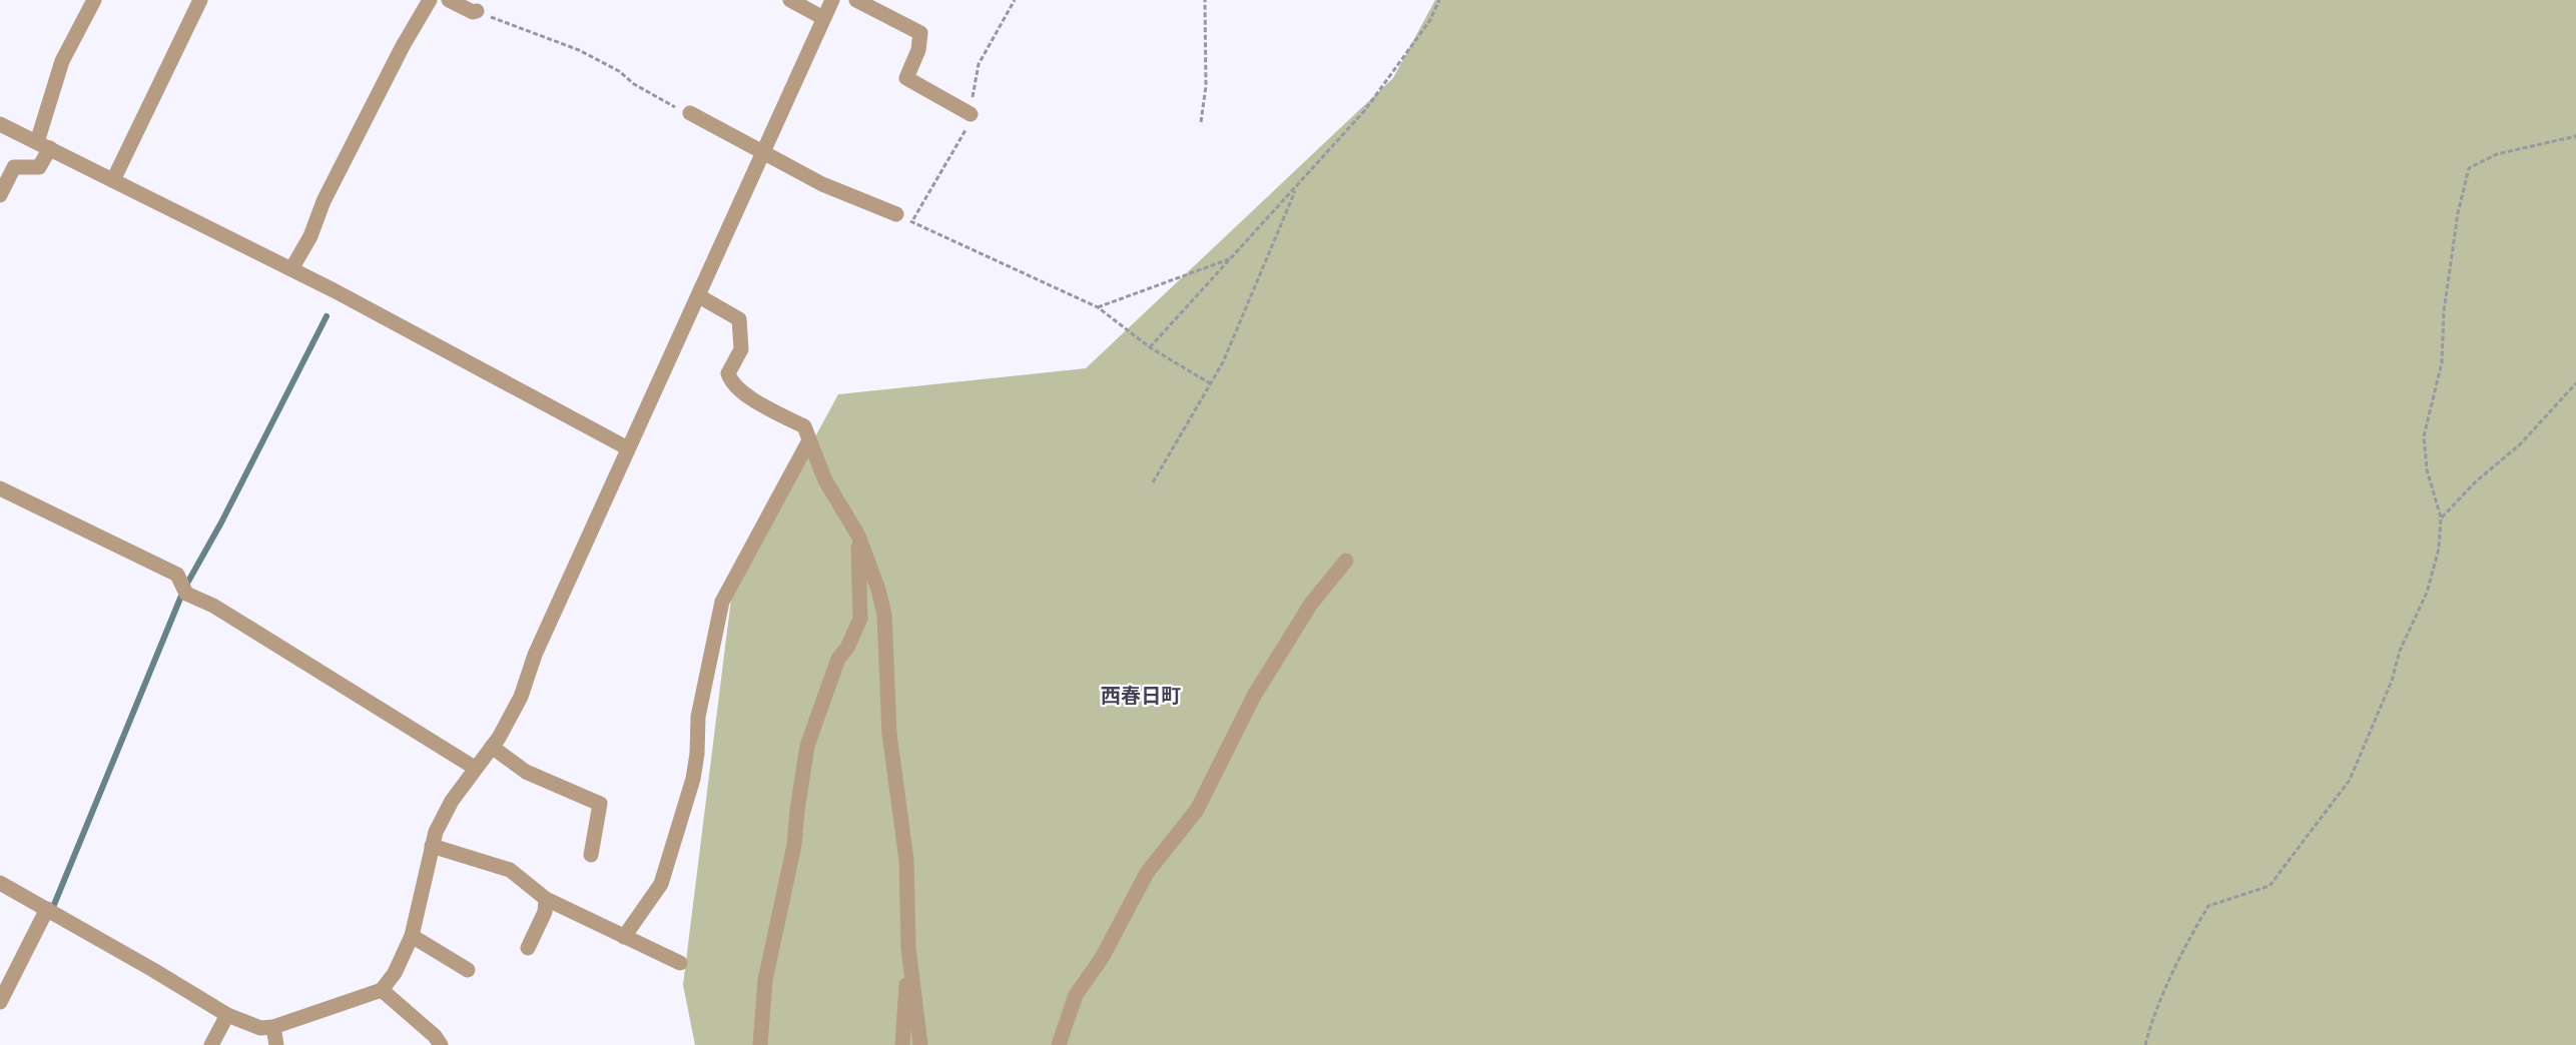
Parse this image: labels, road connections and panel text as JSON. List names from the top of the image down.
{
  "districts": ["西春日町"]
}
